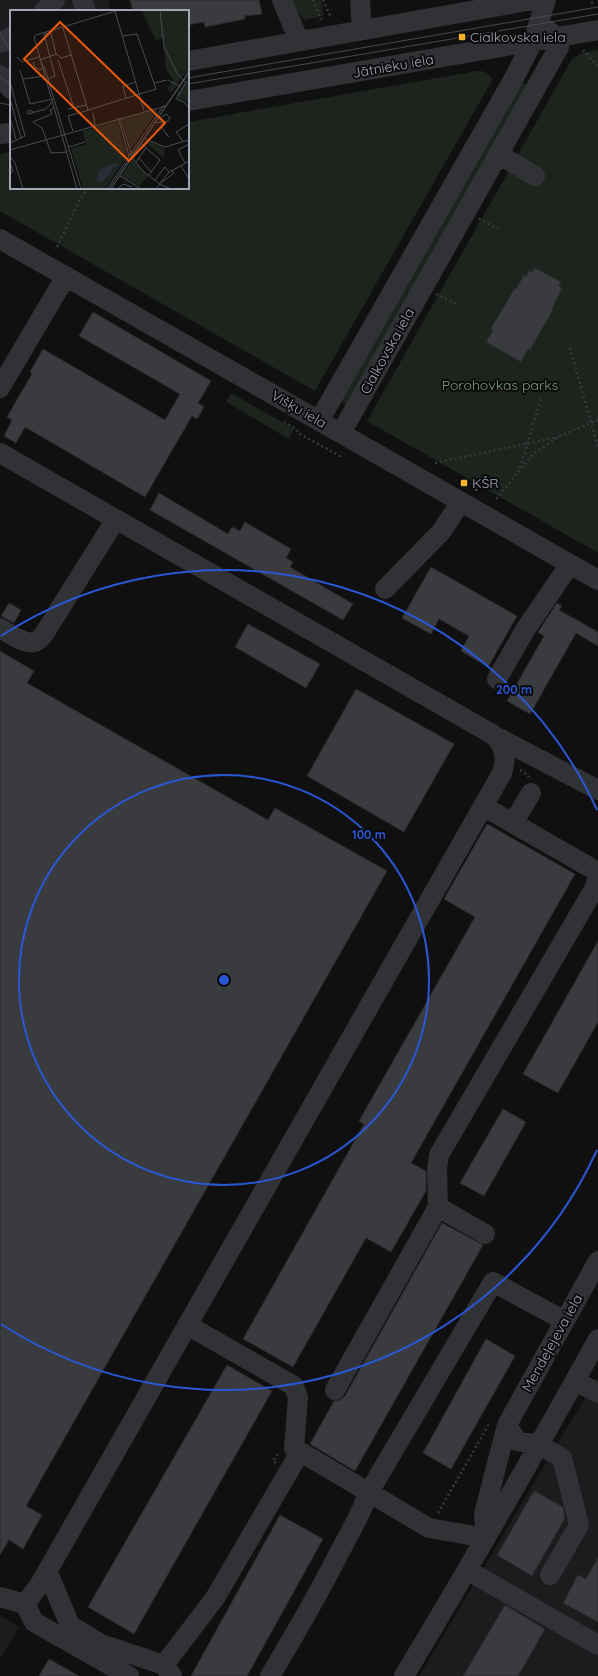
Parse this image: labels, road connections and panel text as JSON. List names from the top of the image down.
{
  "streets": {
    "street": [
      "Jātnieku iela",
      "Cialkovska iela",
      "Višķu iela",
      "Mendeļejeva iela"
    ]
  },
  "crossings": [
    ["Jātnieku iela", "Cialkovska iela"],
    ["Cialkovska iela", "Višķu iela"]
  ],
  "parks": ["Porohovkas parks"],
  "places": {
    "transit": ["Cialkovska iela", "ĶŠR"]
  },
  "rings": ["200 m", "100 m"]
}
